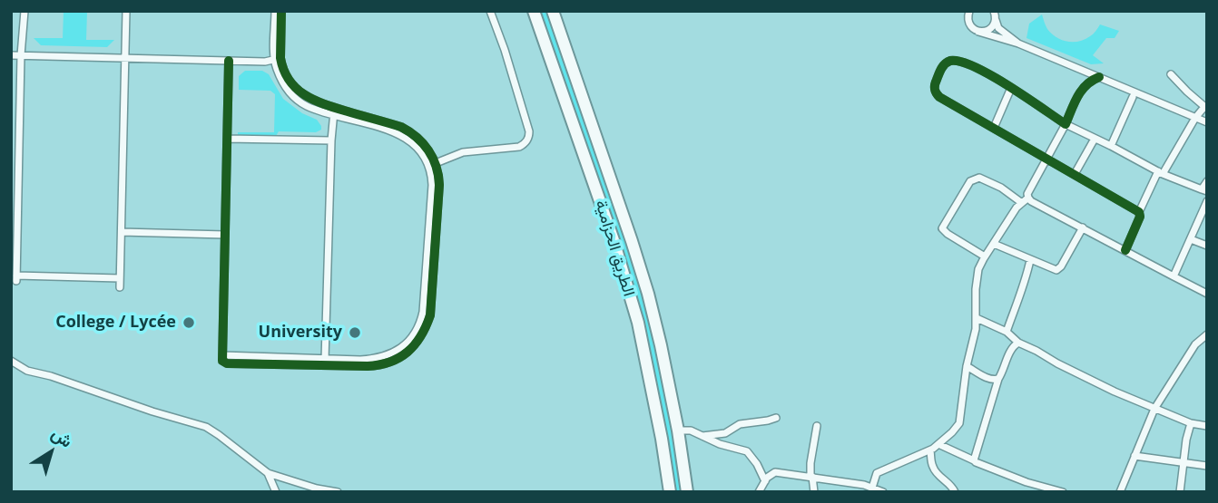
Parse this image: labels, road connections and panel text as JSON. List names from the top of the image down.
{
  "streets": {
    "highway": ["الطريق الحزامية"]
  },
  "places": ["College / Lycée", "University"],
  "north": "top right"
}
